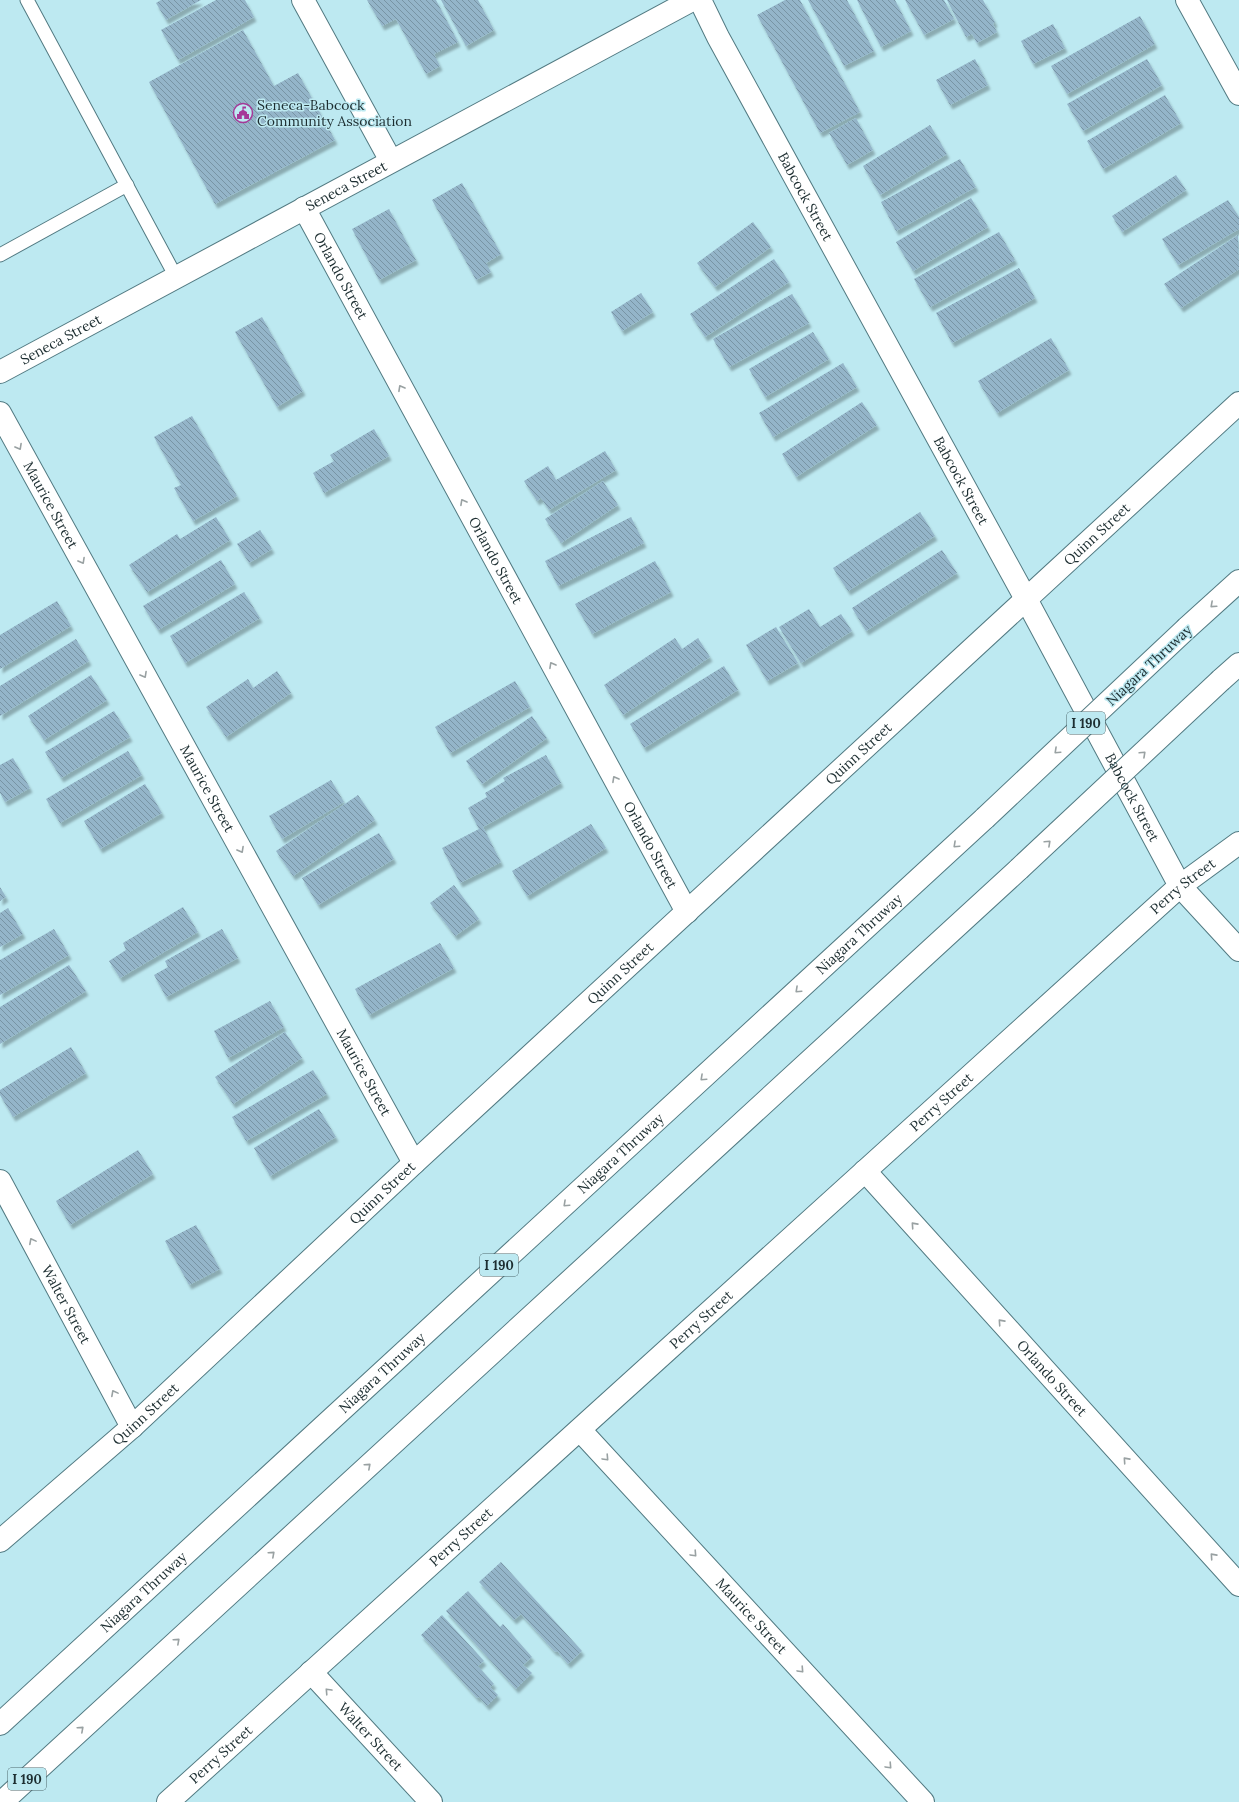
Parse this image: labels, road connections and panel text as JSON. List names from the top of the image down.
{
  "streets": {
    "main road": [
      "Seneca Street",
      "Babcock Street",
      "Orlando Street",
      "Maurice Street",
      "Quinn Street",
      "Niagara Thruway",
      "I 190",
      "Perry Street",
      "Walter Street"
    ]
  },
  "crossings": [
    ["Seneca Street", "Orlando Street"],
    ["Babcock Street", "Quinn Street"],
    ["Babcock Street", "Perry Street"],
    ["Orlando Street", "Quinn Street"],
    ["Orlando Street", "Perry Street"],
    ["Maurice Street", "Quinn Street"],
    ["Maurice Street", "Perry Street"],
    ["Quinn Street", "Walter Street"],
    ["Perry Street", "Walter Street"]
  ],
  "one_way": ["Orlando Street", "Maurice Street", "Walter Street"],
  "places": {
    "public building": ["Seneca-Babcock Community Association"]
  }
}
